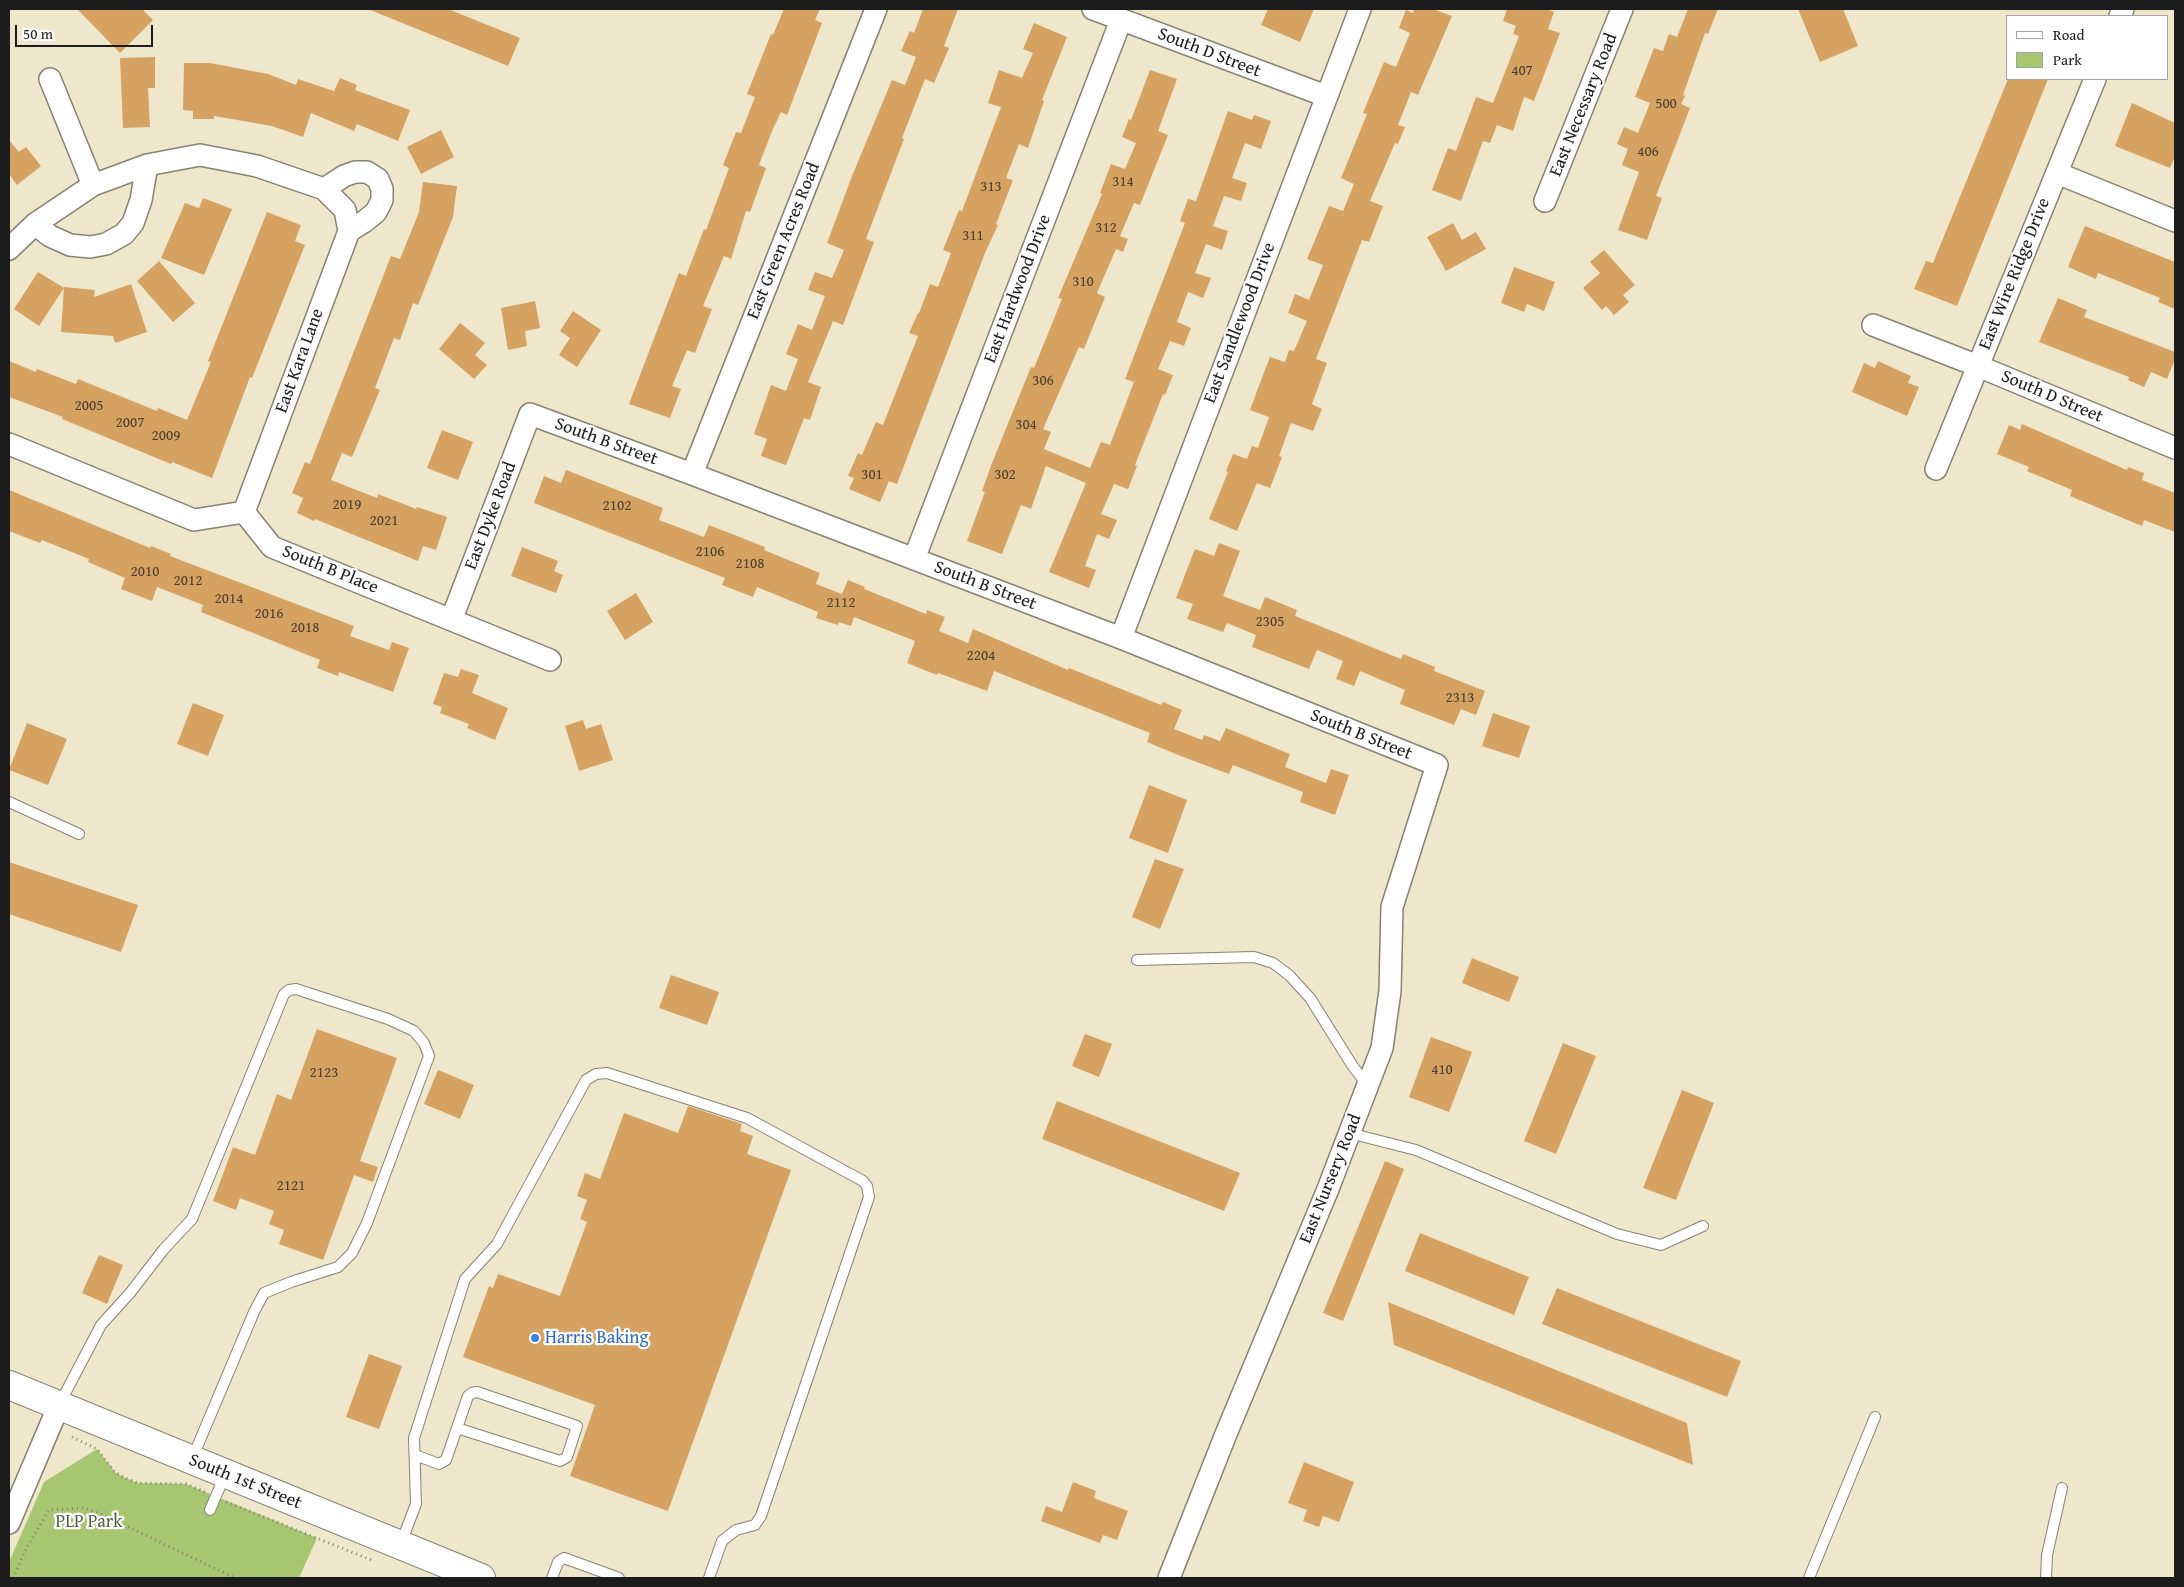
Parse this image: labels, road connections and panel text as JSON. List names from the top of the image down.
{
  "streets": {
    "main road": ["South 1st Street"],
    "street": [
      "South D Street",
      "East Necessary Road",
      "East Green Acres Road",
      "East Wire Ridge Drive",
      "East Hardwood Drive",
      "East Sandlewood Drive",
      "East Kara Lane",
      "South B Street",
      "East Dyke Road",
      "South B Place",
      "East Nursery Road"
    ]
  },
  "crossings": [
    ["South D Street", "East Wire Ridge Drive"],
    ["South D Street", "East Hardwood Drive"],
    ["South D Street", "East Sandlewood Drive"],
    ["East Green Acres Road", "South B Street"],
    ["East Hardwood Drive", "South B Street"],
    ["East Sandlewood Drive", "South B Street"],
    ["East Kara Lane", "South B Place"],
    ["South B Street", "East Dyke Road"],
    ["South B Street", "East Nursery Road"],
    ["East Dyke Road", "South B Place"]
  ],
  "parks": ["PLP Park"],
  "places": ["Harris Baking"],
  "house_numbers": [
    "407",
    "500",
    "406",
    "314",
    "313",
    "312",
    "311",
    "310",
    "306",
    "2005",
    "2007",
    "304",
    "2009",
    "301",
    "302",
    "2019",
    "2102",
    "2021",
    "2106",
    "2108",
    "2010",
    "2012",
    "2014",
    "2112",
    "2016",
    "2305",
    "2018",
    "2204",
    "2313",
    "410",
    "2123",
    "2121"
  ],
  "legend": ["Road", "Park"],
  "scale_bar": "50 m"
}
